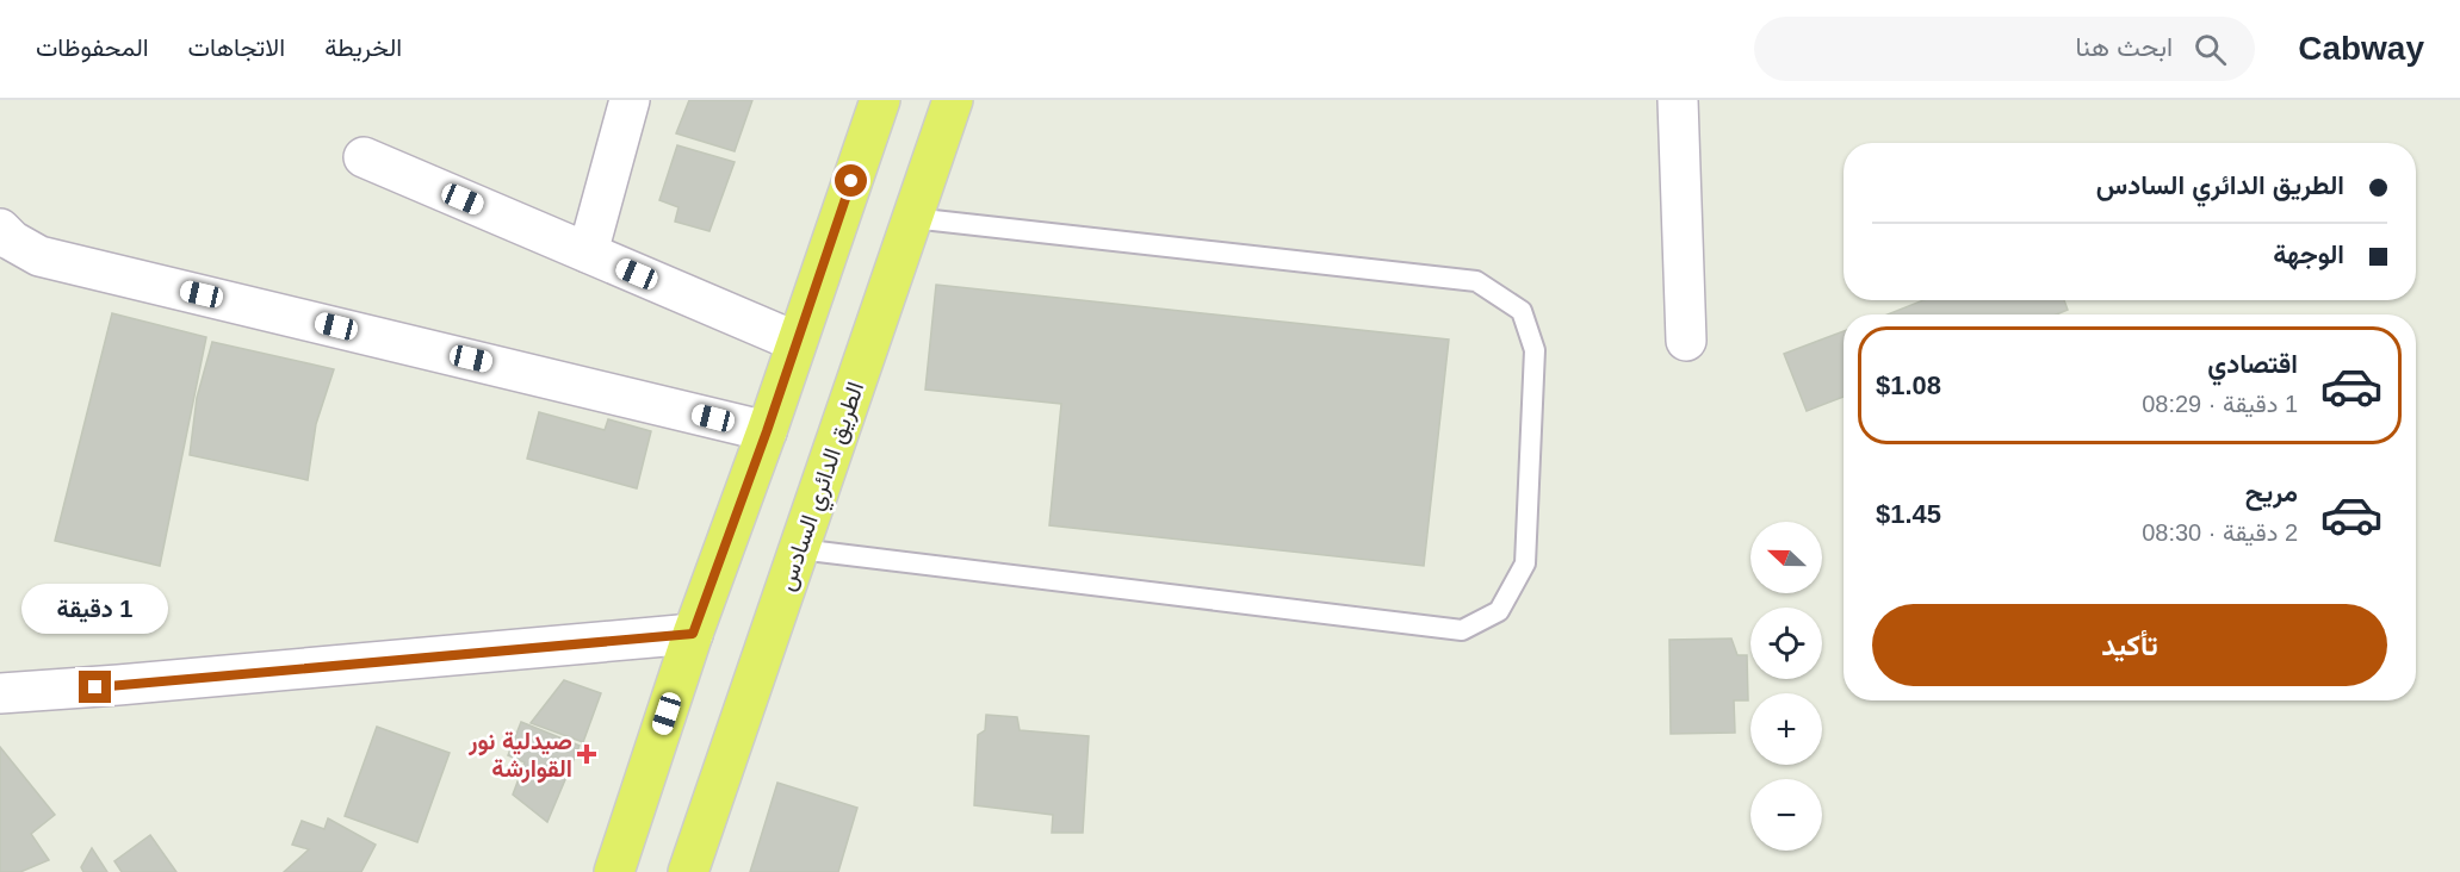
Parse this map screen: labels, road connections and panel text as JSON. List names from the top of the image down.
{
  "streets": {
    "highway": ["الطريق الدائري السادس"]
  },
  "places": {
    "health": ["صيدلية نور القوارشة"]
  },
  "north": "left",
  "page": {
    "header": "Cabway",
    "search": "ابحث هنا",
    "nav": ["الخريطة", "الاتجاهات", "المحفوظات"],
    "banner": ["الطريق الدائري السادس", "الوجهة"],
    "list": [
      {
        "name": "اقتصادي",
        "note": "1 دقيقة · 08:29",
        "value": "$1.08"
      },
      {
        "name": "مريح",
        "note": "2 دقيقة · 08:30",
        "value": "$1.45"
      }
    ],
    "map_buttons": ["+", "−"],
    "bubble": "1 دقيقة",
    "buttons": "تأكيد"
  }
}
